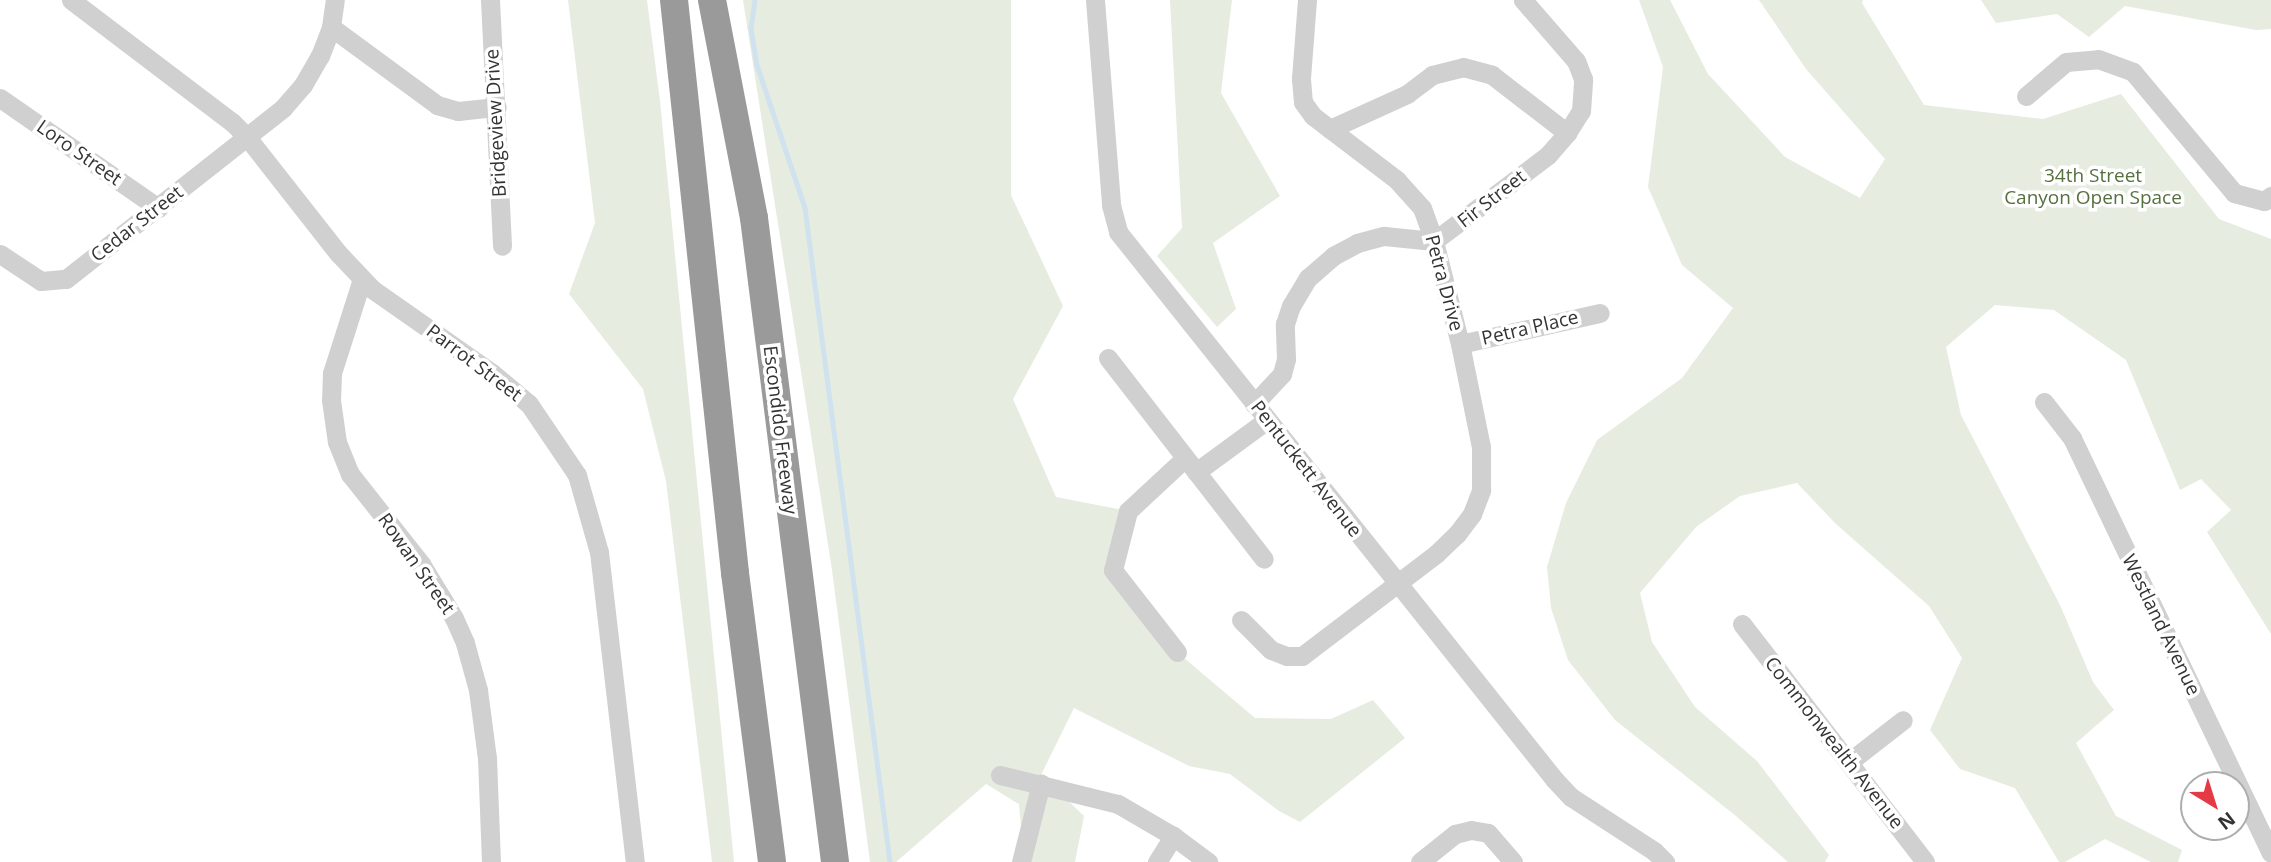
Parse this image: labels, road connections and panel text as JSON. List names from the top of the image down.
{
  "streets": {
    "highway": ["Escondido Freeway"],
    "street": [
      "Bridgeview Drive",
      "Loro Street",
      "Fir Street",
      "Cedar Street",
      "Petra Drive",
      "Petra Place",
      "Parrot Street",
      "Pentuckett Avenue",
      "Rowan Street",
      "Westland Avenue",
      "Commonwealth Avenue"
    ]
  },
  "crossings": [
    ["Loro Street", "Cedar Street"],
    ["Fir Street", "Petra Drive"],
    ["Cedar Street", "Parrot Street"],
    ["Petra Drive", "Petra Place"],
    ["Petra Drive", "Pentuckett Avenue"],
    ["Parrot Street", "Rowan Street"]
  ],
  "parks": ["34th Street Canyon Open Space"],
  "north": "bottom right"
}
